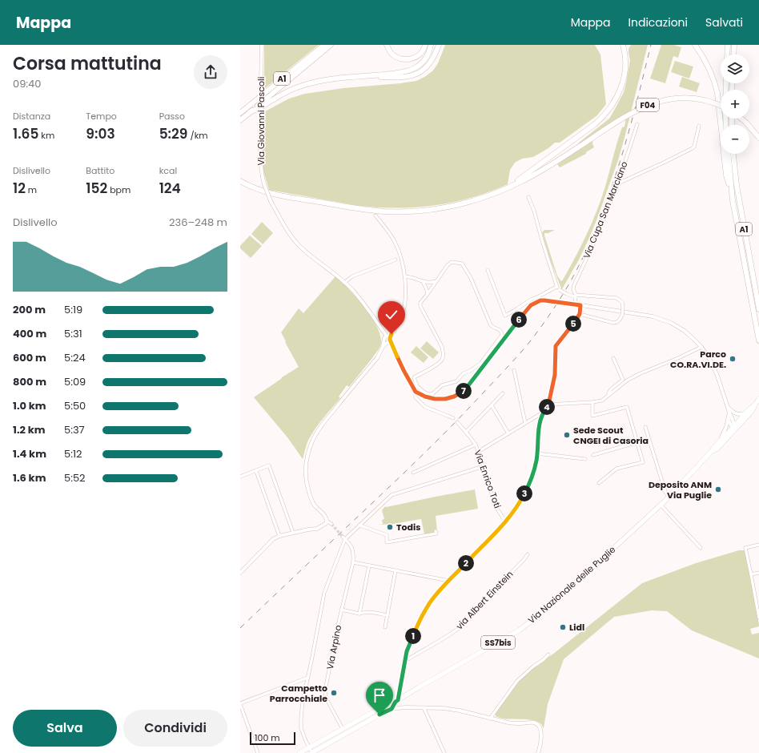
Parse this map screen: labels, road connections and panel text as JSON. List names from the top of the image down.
{
  "streets": {
    "highway": ["A1", "F04"],
    "main road": ["Via Nazionale delle Puglie", "SS7bis"],
    "street": [
      "Via Giovanni Pascoli",
      "Via Cupa San Marciano",
      "Via Enrico Toti",
      "via Albert Einstein",
      "Via Arpino"
    ]
  },
  "crossings": [
    ["Via Nazionale delle Puglie", "SS7bis"]
  ],
  "places": [
    "Parco CO.RA.VI.DE.",
    "Sede Scout CNGEI di Casoria",
    "Deposito ANM Via Puglie",
    "Todis",
    "Lidl",
    "Campetto Parrocchiale"
  ],
  "scale_bar": "100 m",
  "page": {
    "header": "Mappa",
    "nav": ["Mappa", "Indicazioni", "Salvati"],
    "heading": ["Corsa mattutina", "09:40"],
    "map_buttons": ["+", "−"],
    "stats": [
      ["Distanza", "1.65 km"],
      ["Tempo", "9:03"],
      ["Passo", "5:29 /km"],
      ["Dislivello", "12 m"],
      ["Battito", "152 bpm"],
      ["kcal", "124"]
    ],
    "chart": ["Dislivello", "236–248 m"],
    "list": [
      {
        "name": "200 m",
        "note": "5:19"
      },
      {
        "name": "400 m",
        "note": "5:31"
      },
      {
        "name": "600 m",
        "note": "5:24"
      },
      {
        "name": "800 m",
        "note": "5:09"
      },
      {
        "name": "1.0 km",
        "note": "5:50"
      },
      {
        "name": "1.2 km",
        "note": "5:37"
      },
      {
        "name": "1.4 km",
        "note": "5:12"
      },
      {
        "name": "1.6 km",
        "note": "5:52"
      }
    ],
    "pins": [
      "6",
      "5",
      "7",
      "4",
      "3",
      "2",
      "1"
    ],
    "buttons": ["Salva", "Condividi"],
    "scale": "100 m"
  }
}
